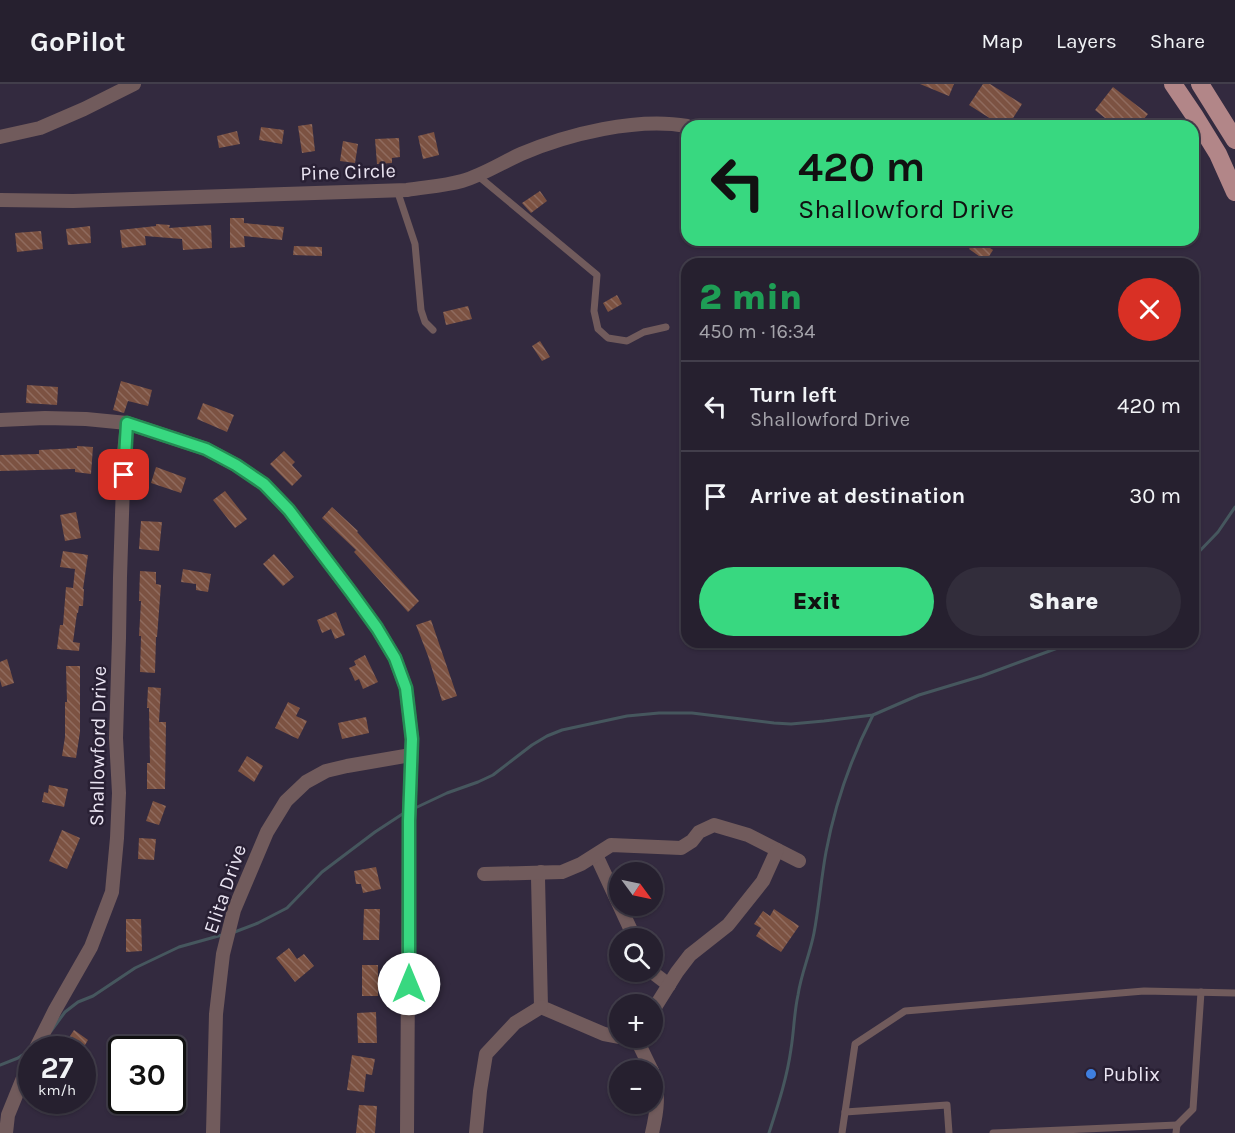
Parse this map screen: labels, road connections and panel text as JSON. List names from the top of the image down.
{
  "streets": {
    "street": ["Pine Circle", "Shallowford Drive", "Elita Drive"]
  },
  "places": ["Publix"],
  "north": "bottom right",
  "page": {
    "header": "GoPilot",
    "nav": ["Map", "Layers", "Share"],
    "turn": ["420 m", "Shallowford Drive"],
    "heading": ["2 min", "450 m · 16:34"],
    "list": [
      {
        "name": "Turn left",
        "note": "Shallowford Drive",
        "value": "420 m"
      },
      {
        "name": "Arrive at destination",
        "value": "30 m"
      }
    ],
    "buttons": ["Exit", "Share"],
    "map_buttons": ["+", "−"],
    "speed": "27 km/h",
    "limit": "30"
  }
}
